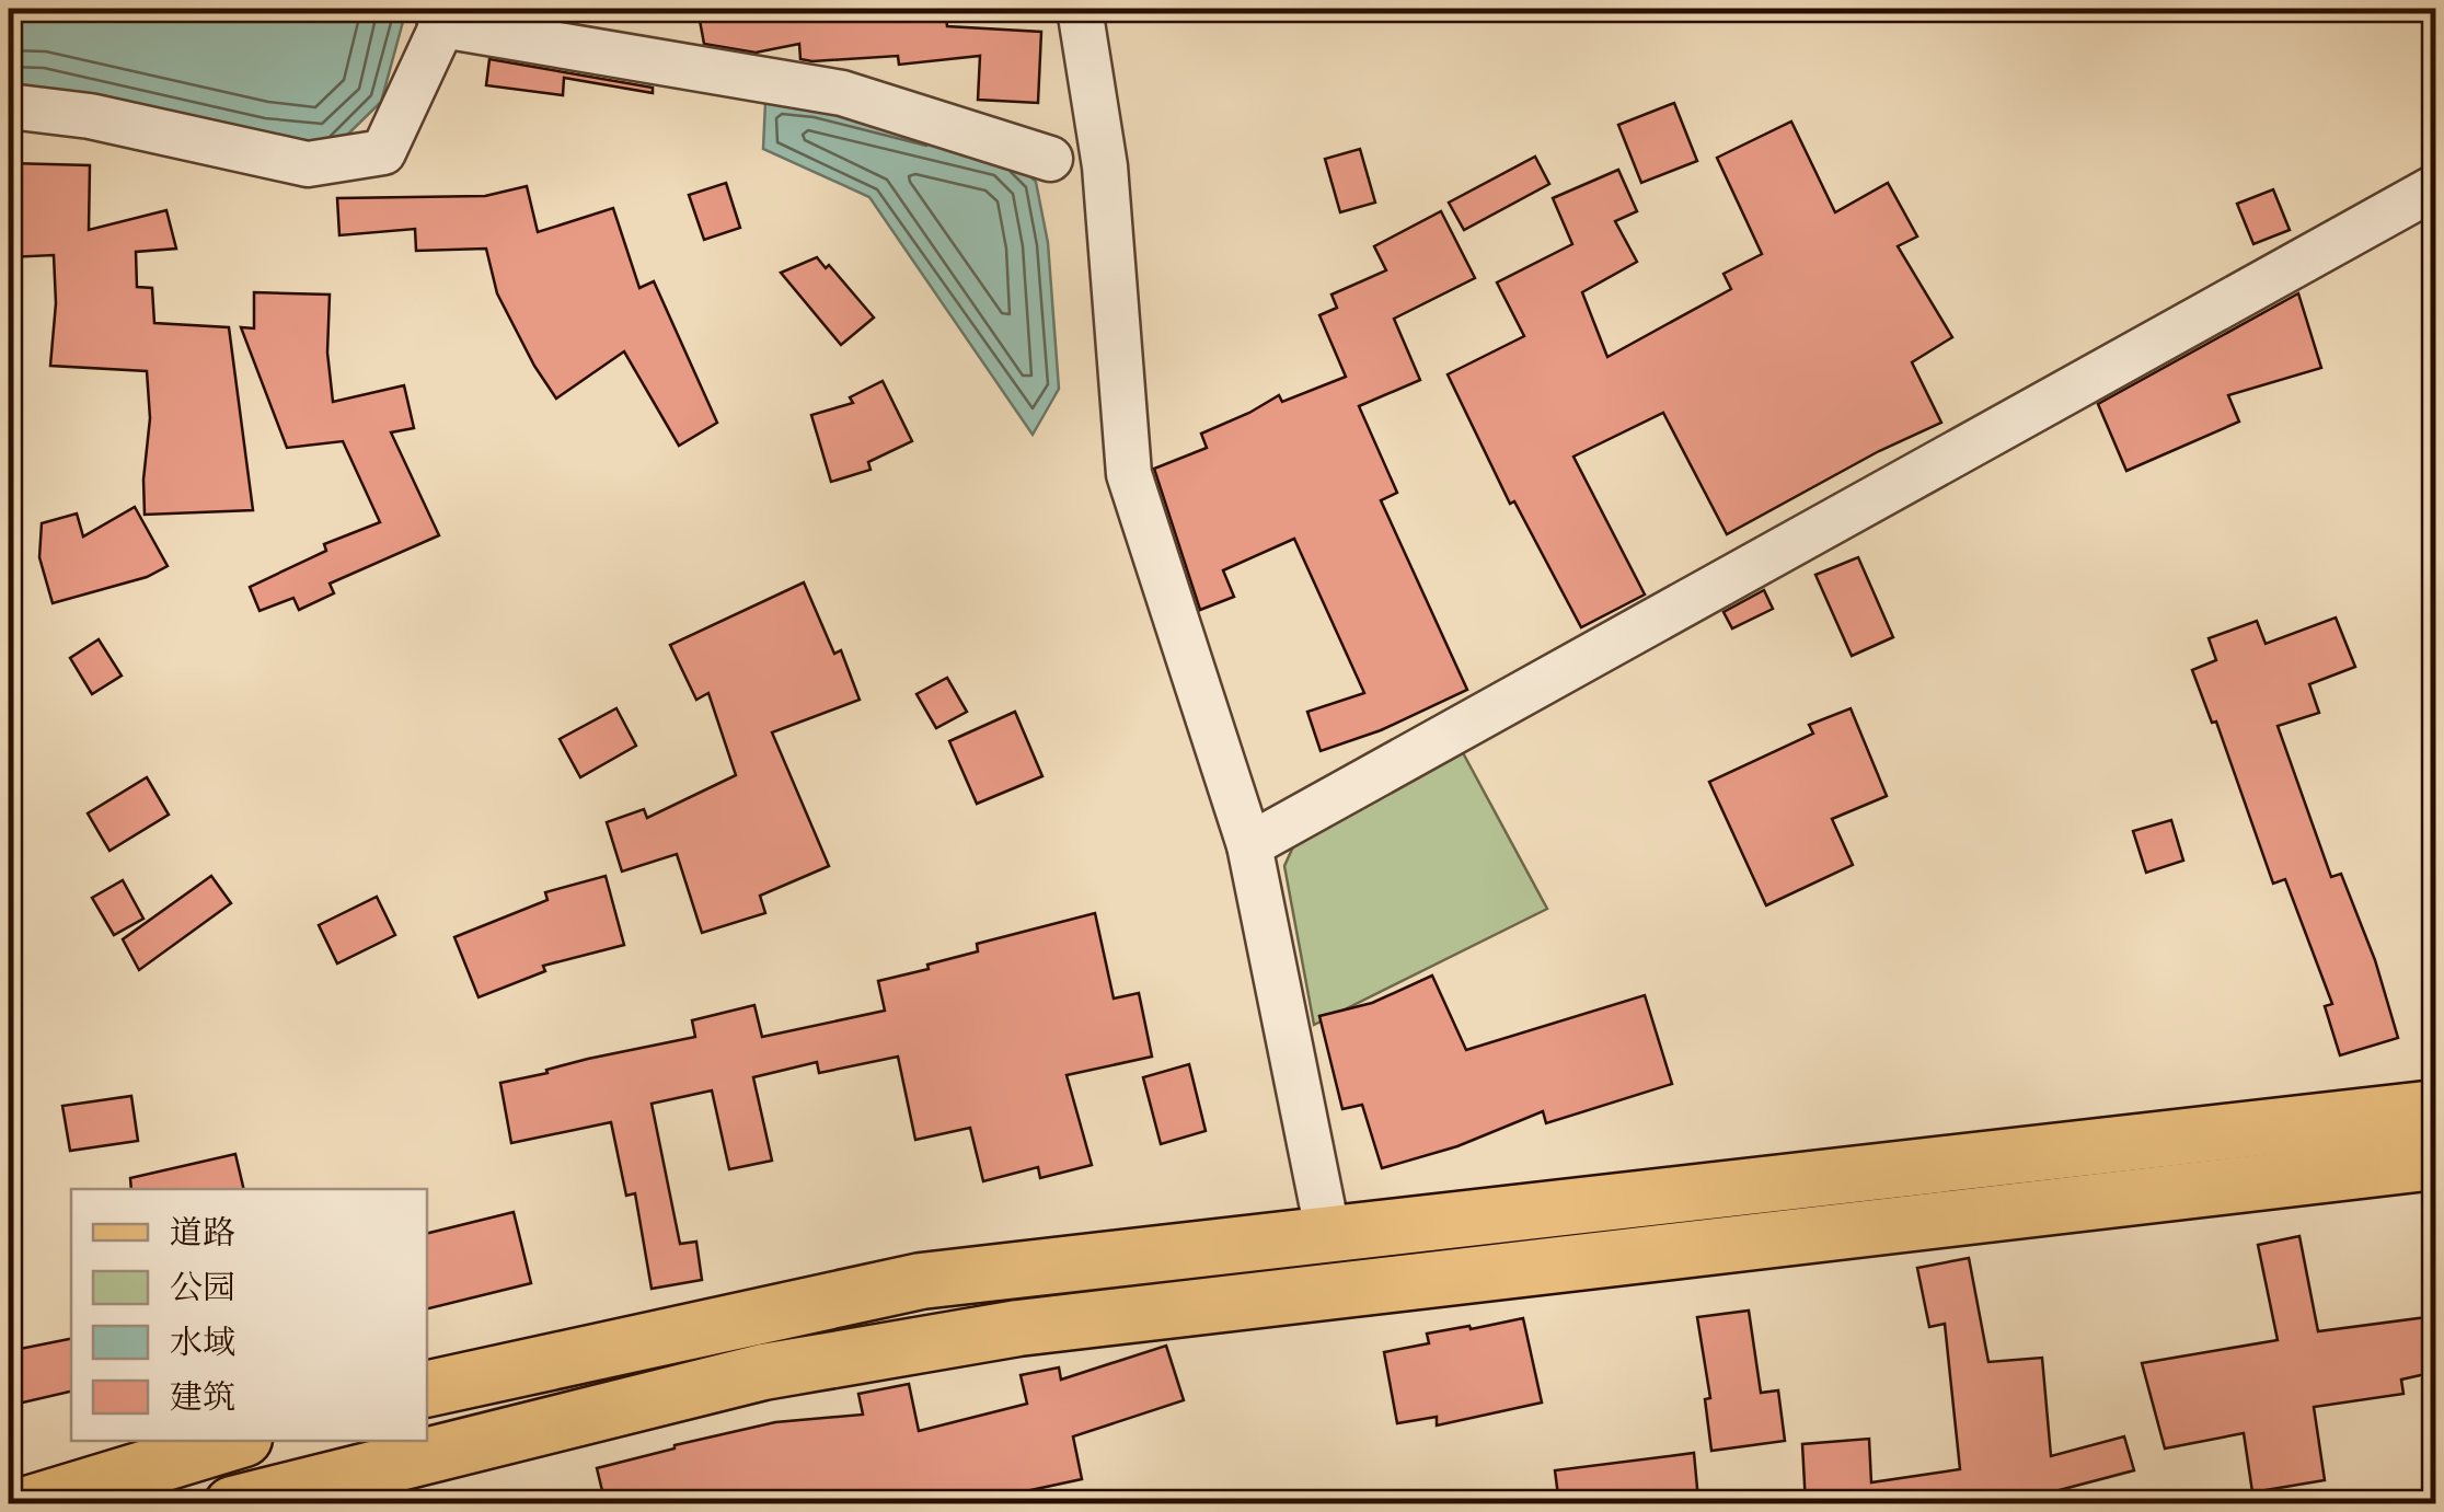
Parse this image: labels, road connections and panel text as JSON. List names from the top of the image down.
{
  "legend": [
    "道路",
    "公园",
    "水域",
    "建筑"
  ]
}
